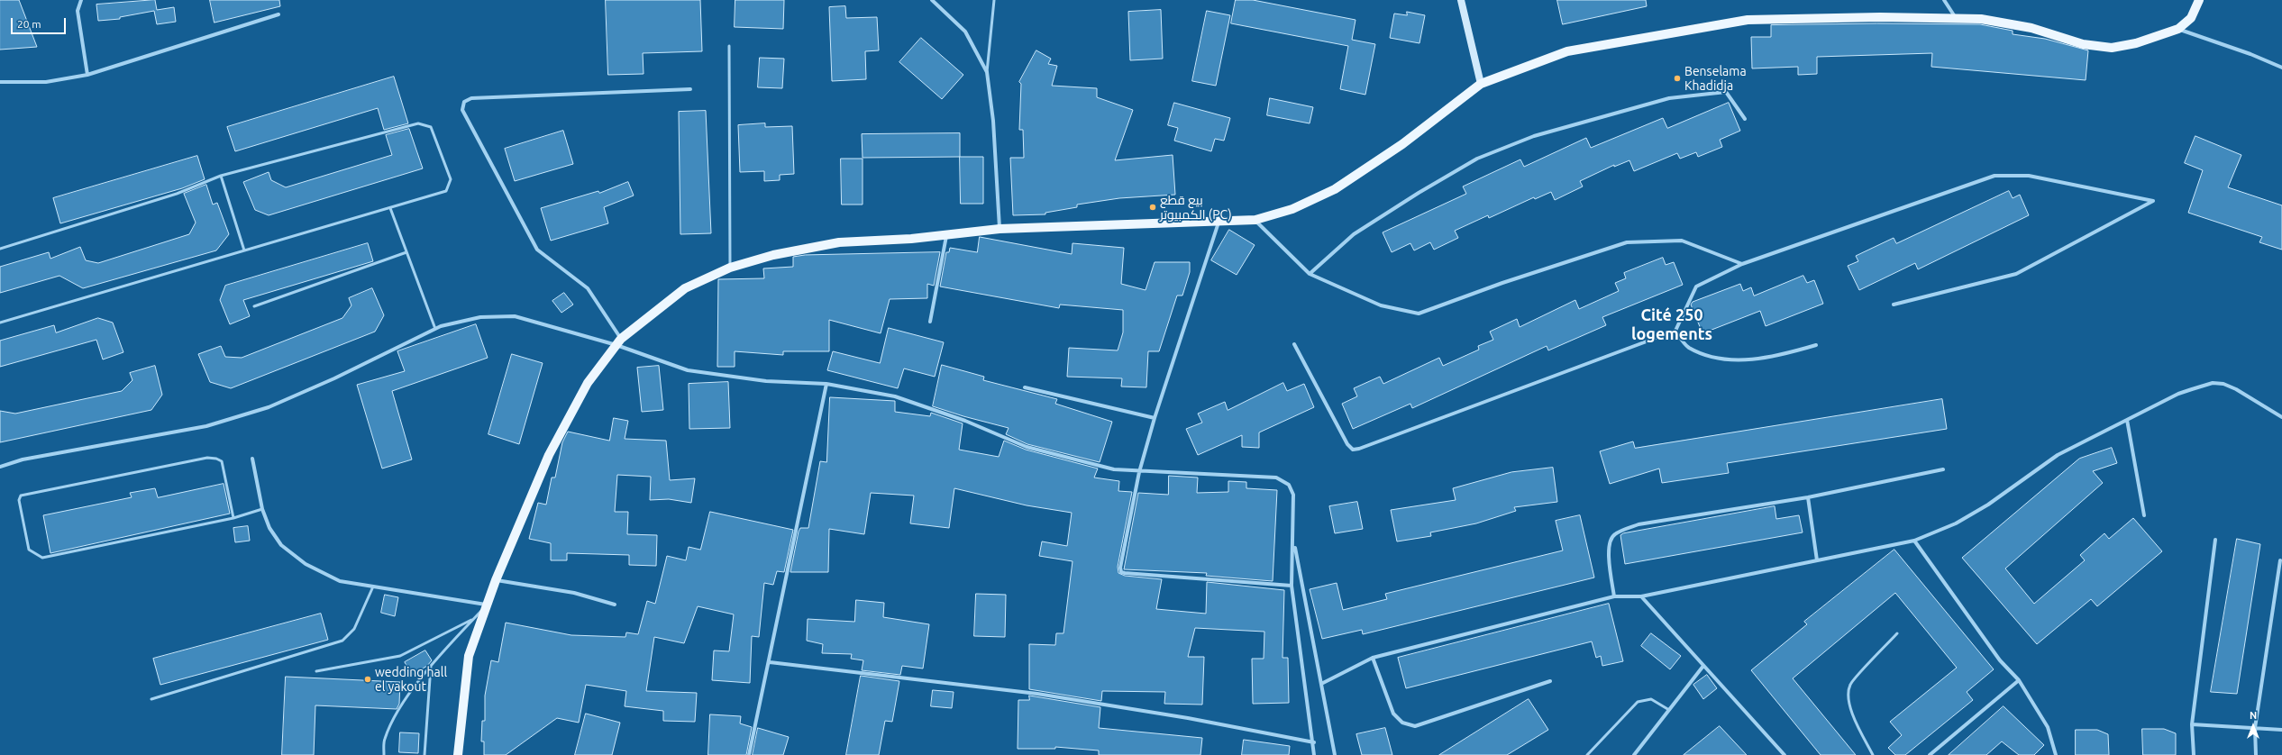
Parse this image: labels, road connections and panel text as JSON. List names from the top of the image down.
{
  "districts": ["Cité 250 logements"],
  "places": ["Benselama Khadidja", "بيع قطع الكمبيوتر (PC)", "wedding hall el yakout"],
  "scale_bar": "20 m",
  "north": "top"
}
